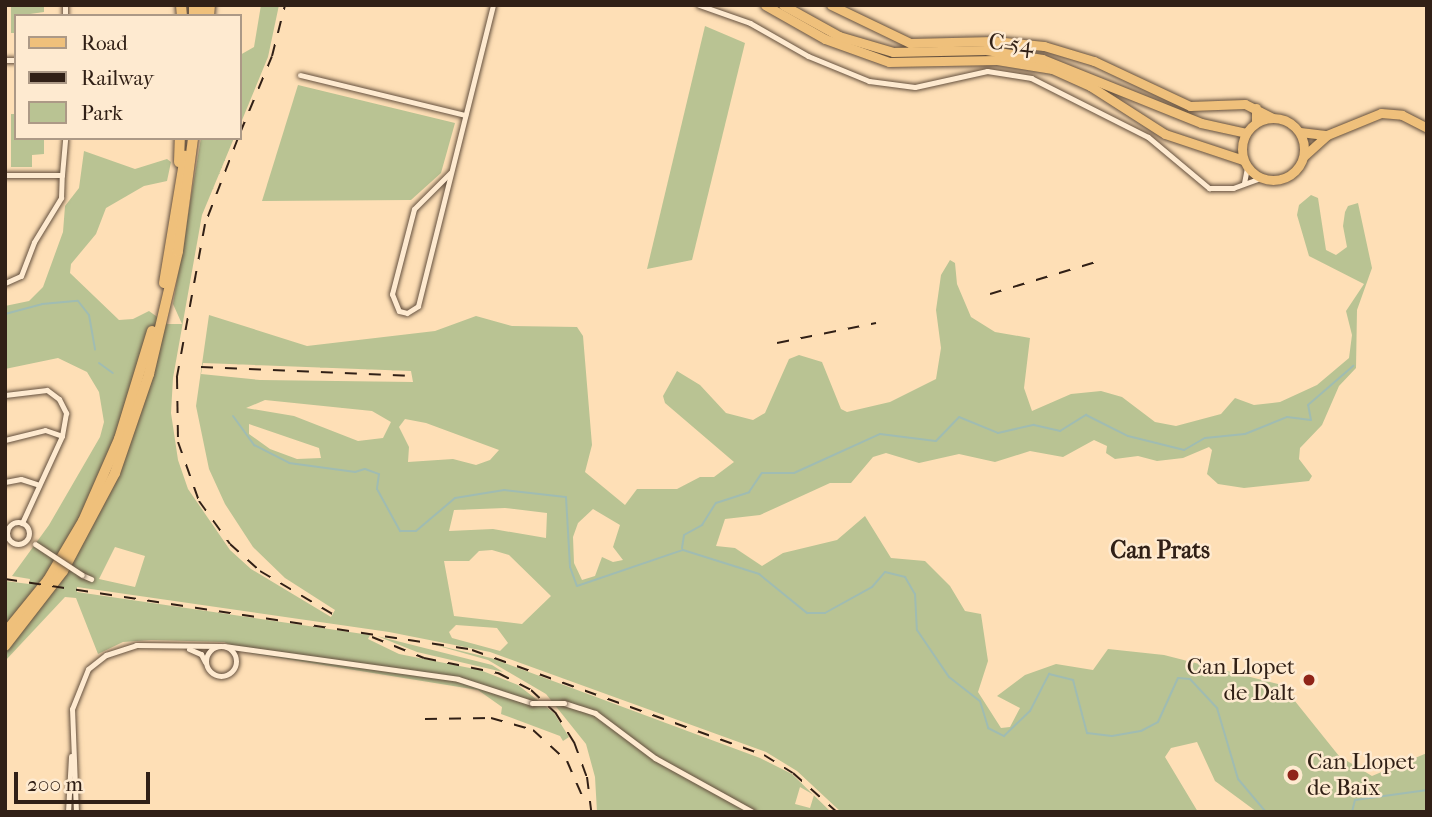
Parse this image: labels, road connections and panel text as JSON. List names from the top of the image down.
{
  "streets": {
    "main road": ["C-54"]
  },
  "districts": ["Can Prats"],
  "places": ["Can Llopet de Dalt", "Can Llopet de Baix"],
  "legend": ["Road", "Railway", "Park"],
  "scale_bar": "200 m"
}
